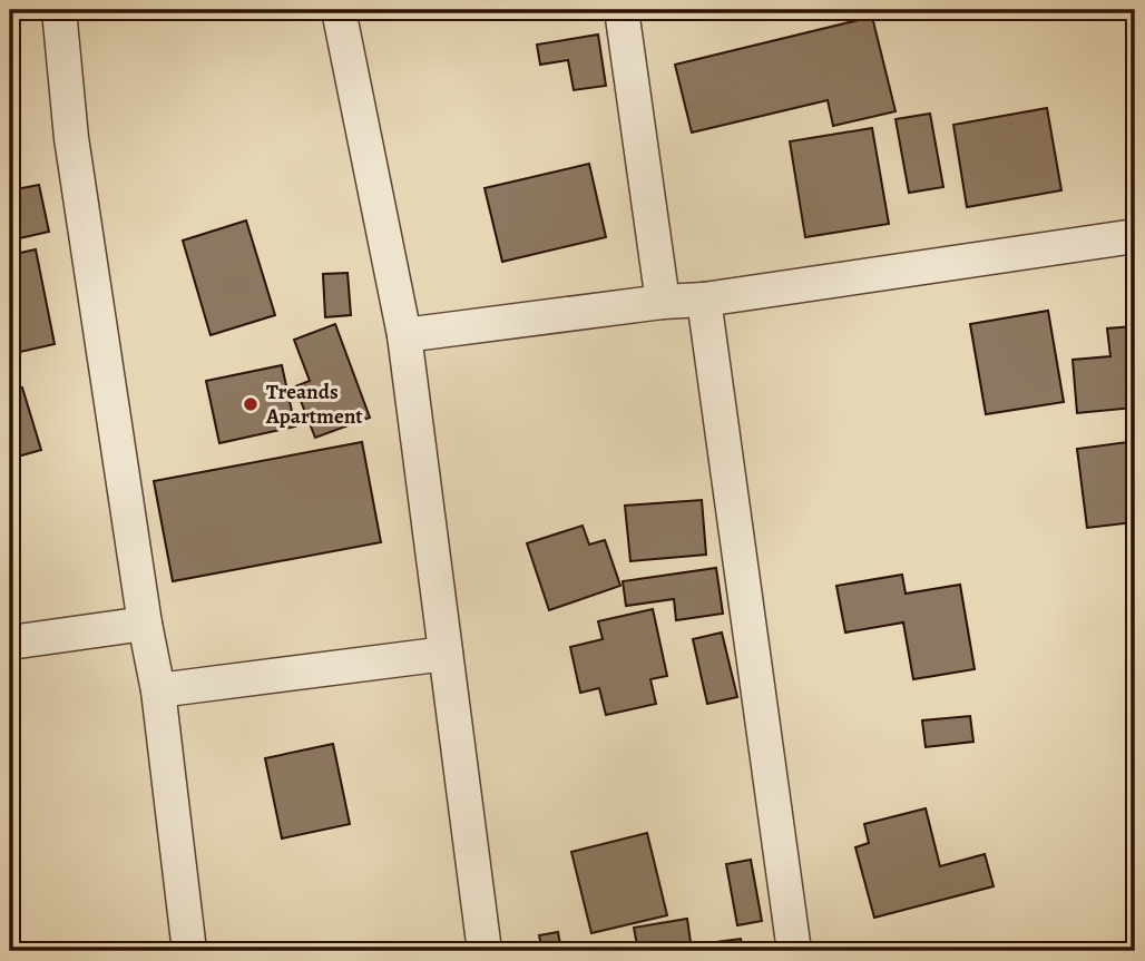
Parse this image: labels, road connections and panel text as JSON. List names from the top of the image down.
{
  "places": ["Treands Apartment"]
}
